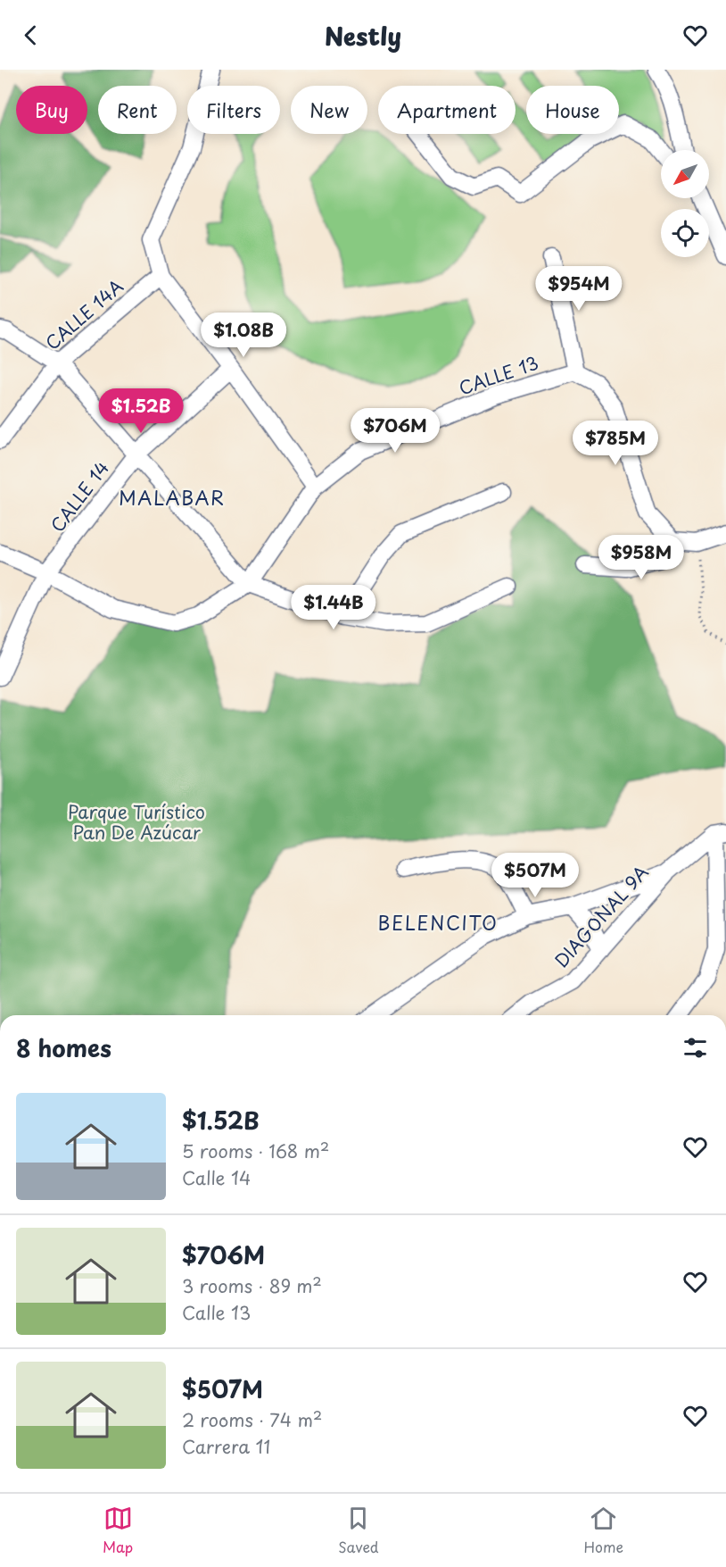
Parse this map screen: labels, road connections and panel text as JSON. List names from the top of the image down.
{
  "streets": {
    "street": [
      "CALLE 14A",
      "CALLE 13",
      "CALLE 14",
      "DIAGONAL 9A"
    ]
  },
  "districts": ["MALABAR", "BELENCITO"],
  "parks": ["Parque Turístico Pan De Azúcar"],
  "north": "bottom left",
  "page": {
    "header": "Nestly",
    "chip": [
      "Buy",
      "Rent",
      "Filters",
      "New",
      "Apartment",
      "House"
    ],
    "price": [
      "$954M",
      "$1.08B",
      "$1.52B",
      "$706M",
      "$785M",
      "$958M",
      "$1.44B",
      "$507M"
    ],
    "heading": "8 homes",
    "list": [
      {
        "name": "$1.52B",
        "note": "5 rooms · 168 m² · Calle 14"
      },
      {
        "name": "$706M",
        "note": "3 rooms · 89 m² · Calle 13"
      },
      {
        "name": "$507M",
        "note": "2 rooms · 74 m² · Carrera 11"
      }
    ],
    "tabs": ["Map", "Saved", "Home"]
  }
}
